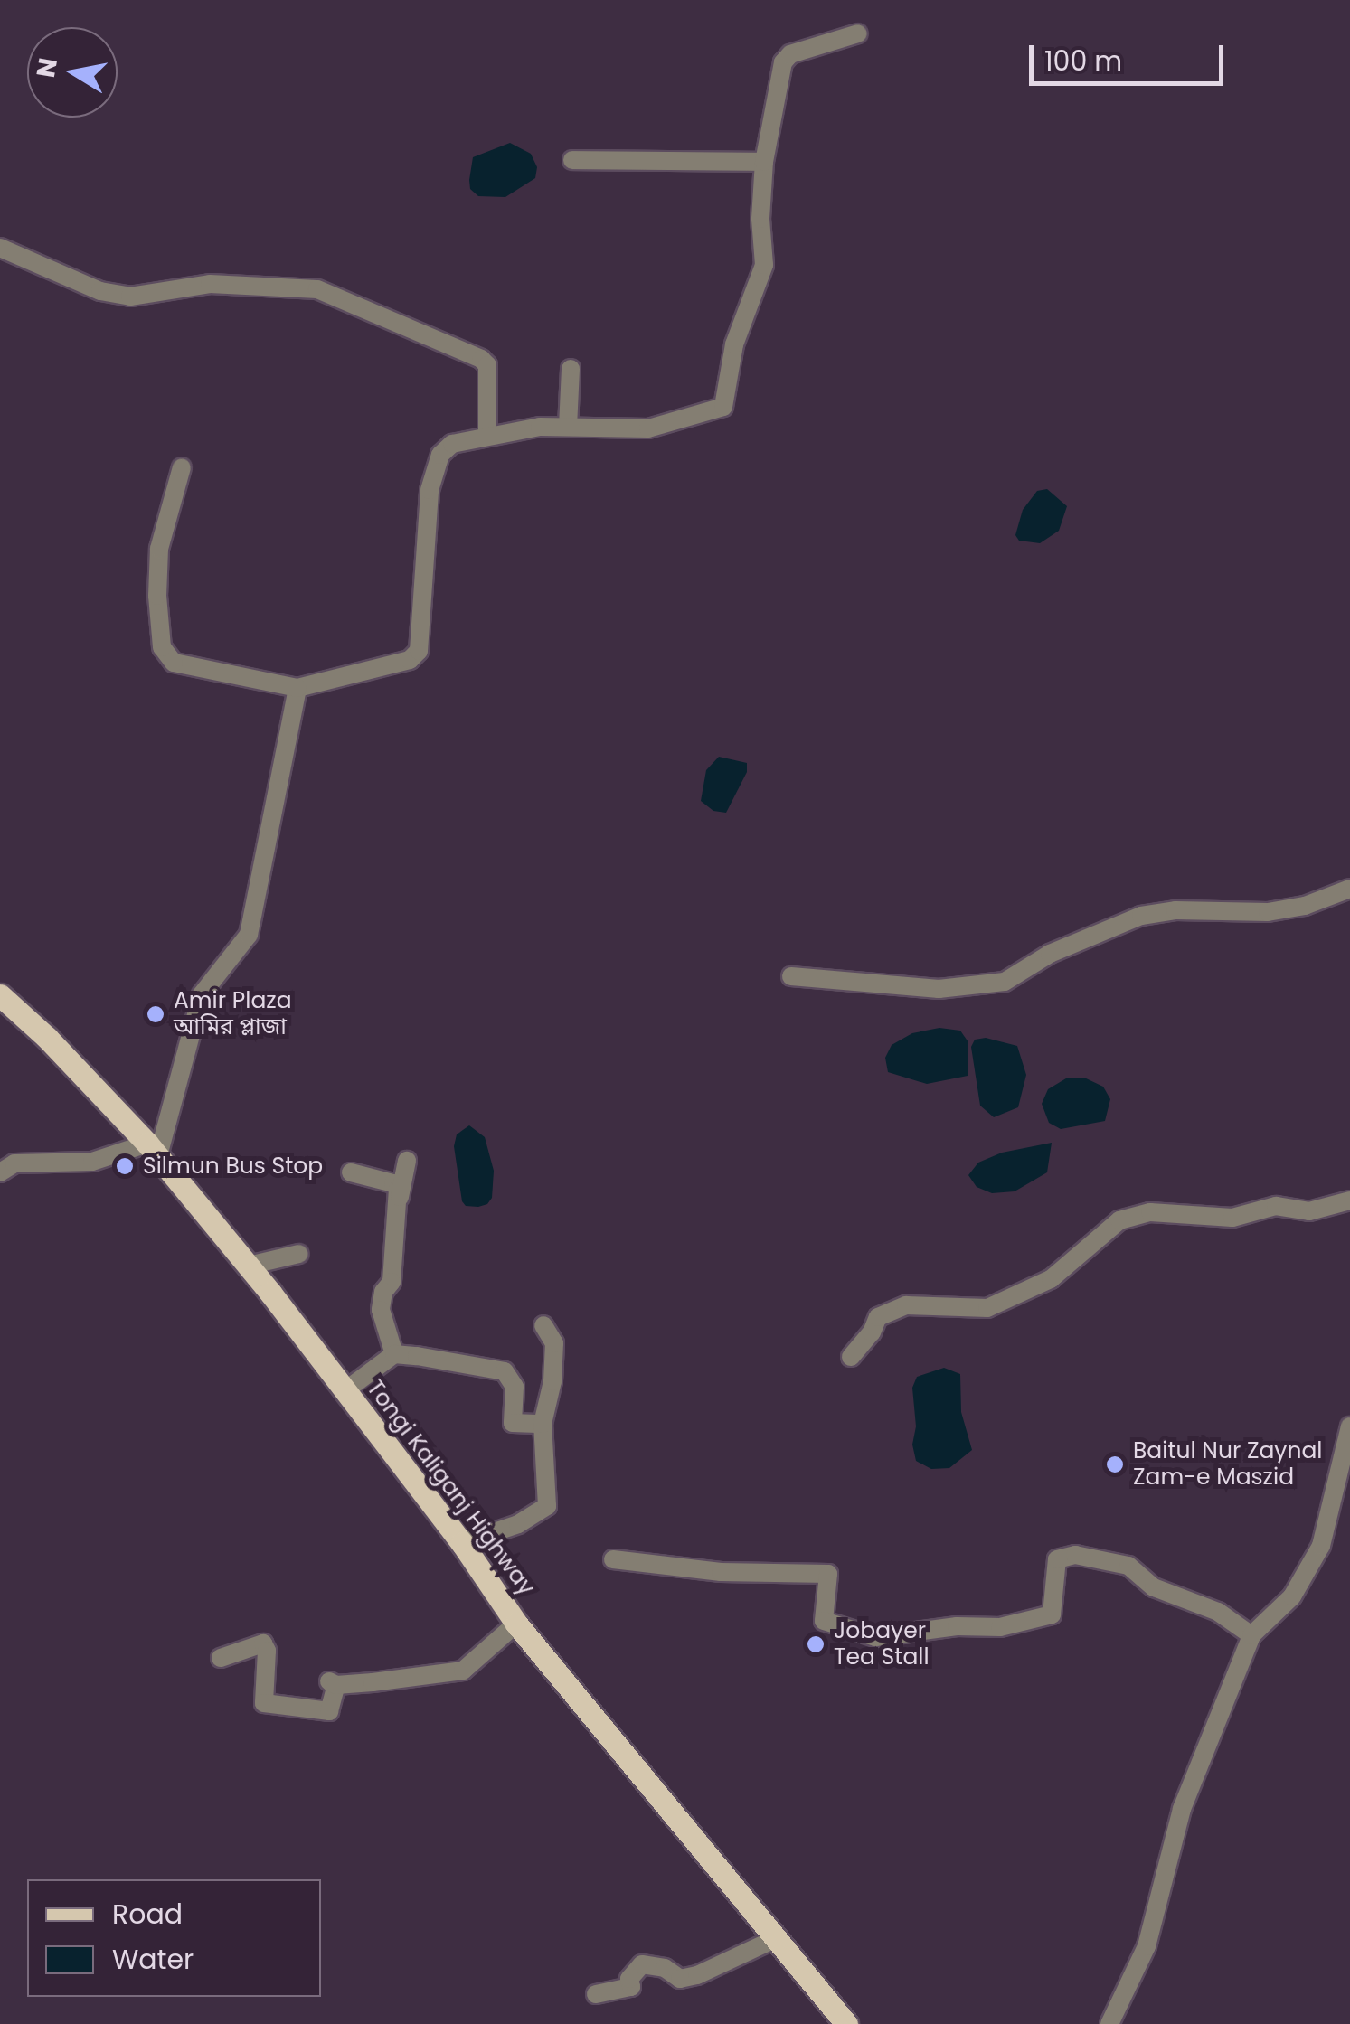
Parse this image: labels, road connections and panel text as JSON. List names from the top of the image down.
{
  "streets": {
    "main road": ["Tongi Kaliganj Highway"]
  },
  "places": [
    "Amir Plaza আমির প্লাজা",
    "Silmun Bus Stop",
    "Baitul Nur Zaynal Zam-e Maszid",
    "Jobayer Tea Stall"
  ],
  "legend": ["Road", "Water"],
  "scale_bar": "100 m",
  "north": "left"
}
